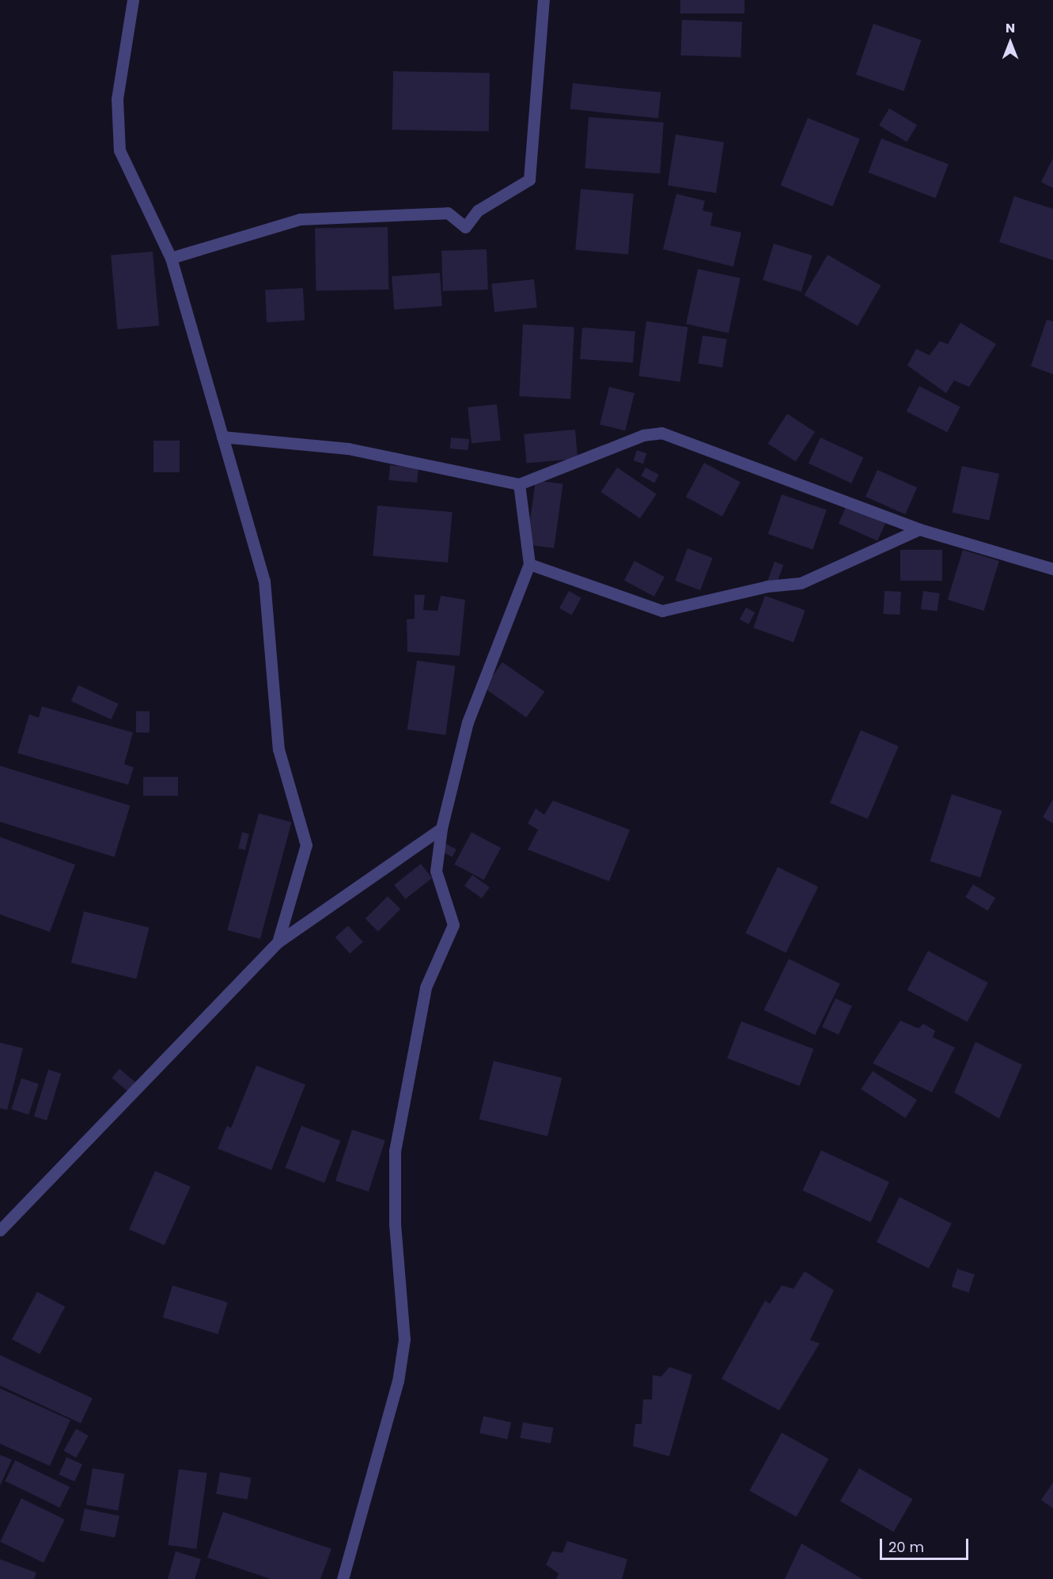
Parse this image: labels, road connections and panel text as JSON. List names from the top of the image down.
{
  "scale_bar": "20 m",
  "north": "top"
}
